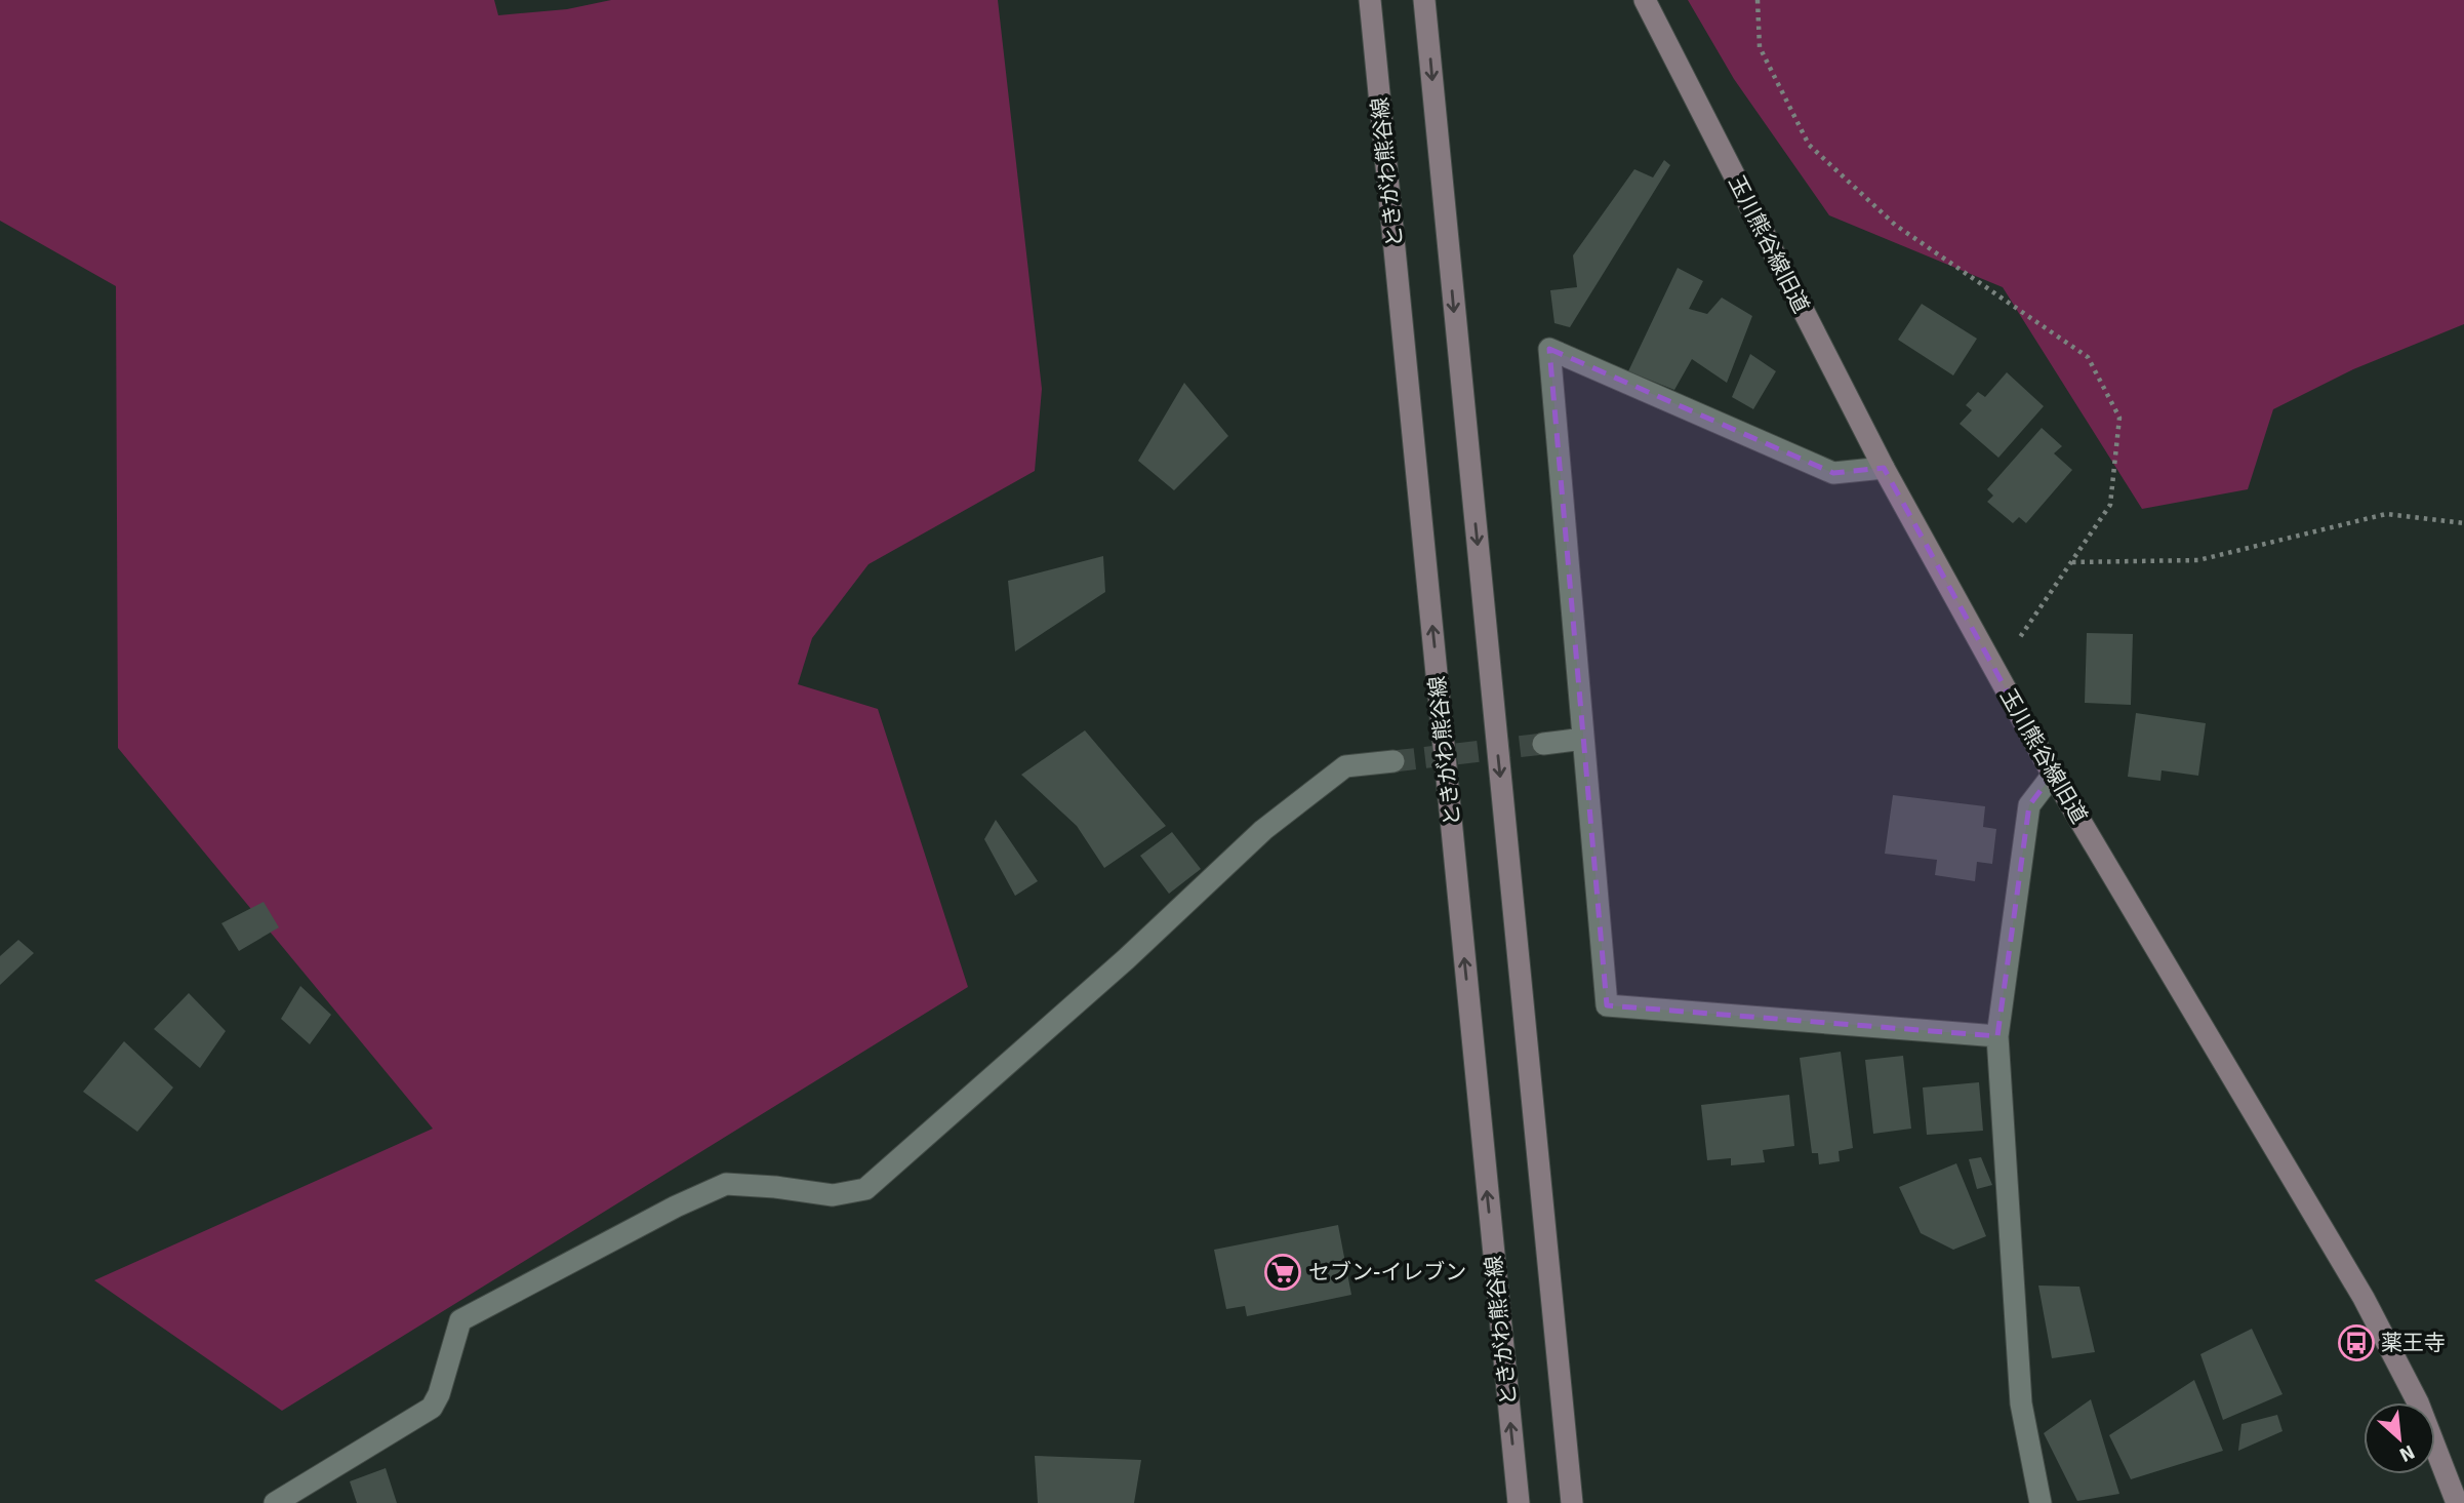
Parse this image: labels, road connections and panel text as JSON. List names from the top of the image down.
{
  "streets": {
    "main road": ["ときがわ熊谷線", "玉川熊谷線旧道"]
  },
  "places": {
    "supermarket": ["セブン-イレブン"],
    "bus stop": ["薬王寺"]
  },
  "north": "bottom right"
}
